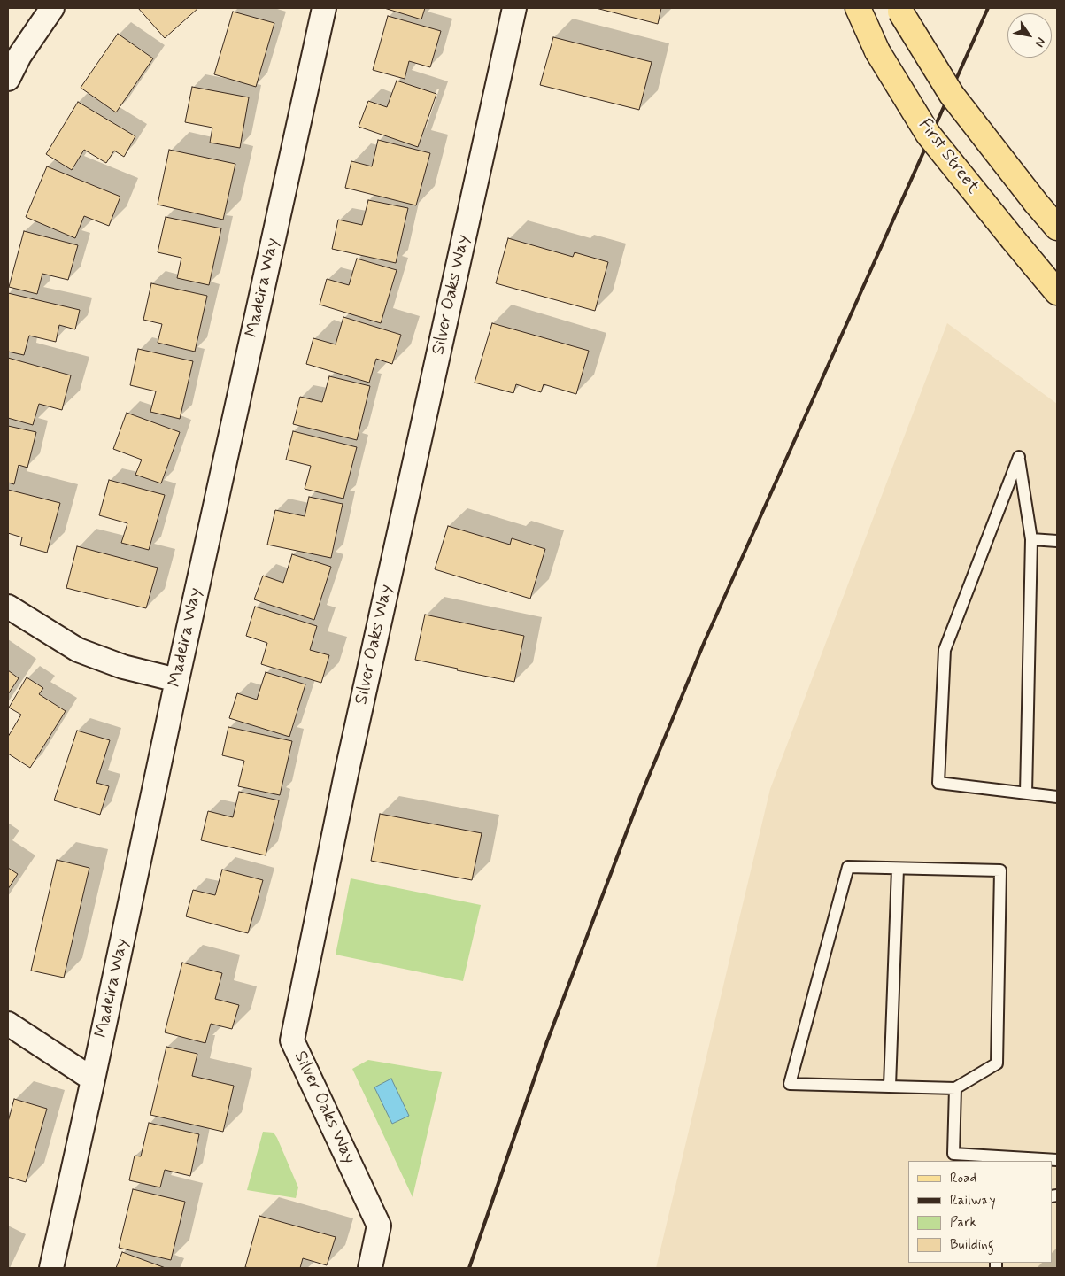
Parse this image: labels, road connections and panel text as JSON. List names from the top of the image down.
{
  "streets": {
    "main road": ["First Street"],
    "street": ["Madeira Way", "Silver Oaks Way"]
  },
  "legend": [
    "Road",
    "Railway",
    "Park",
    "Building"
  ],
  "north": "bottom right"
}
